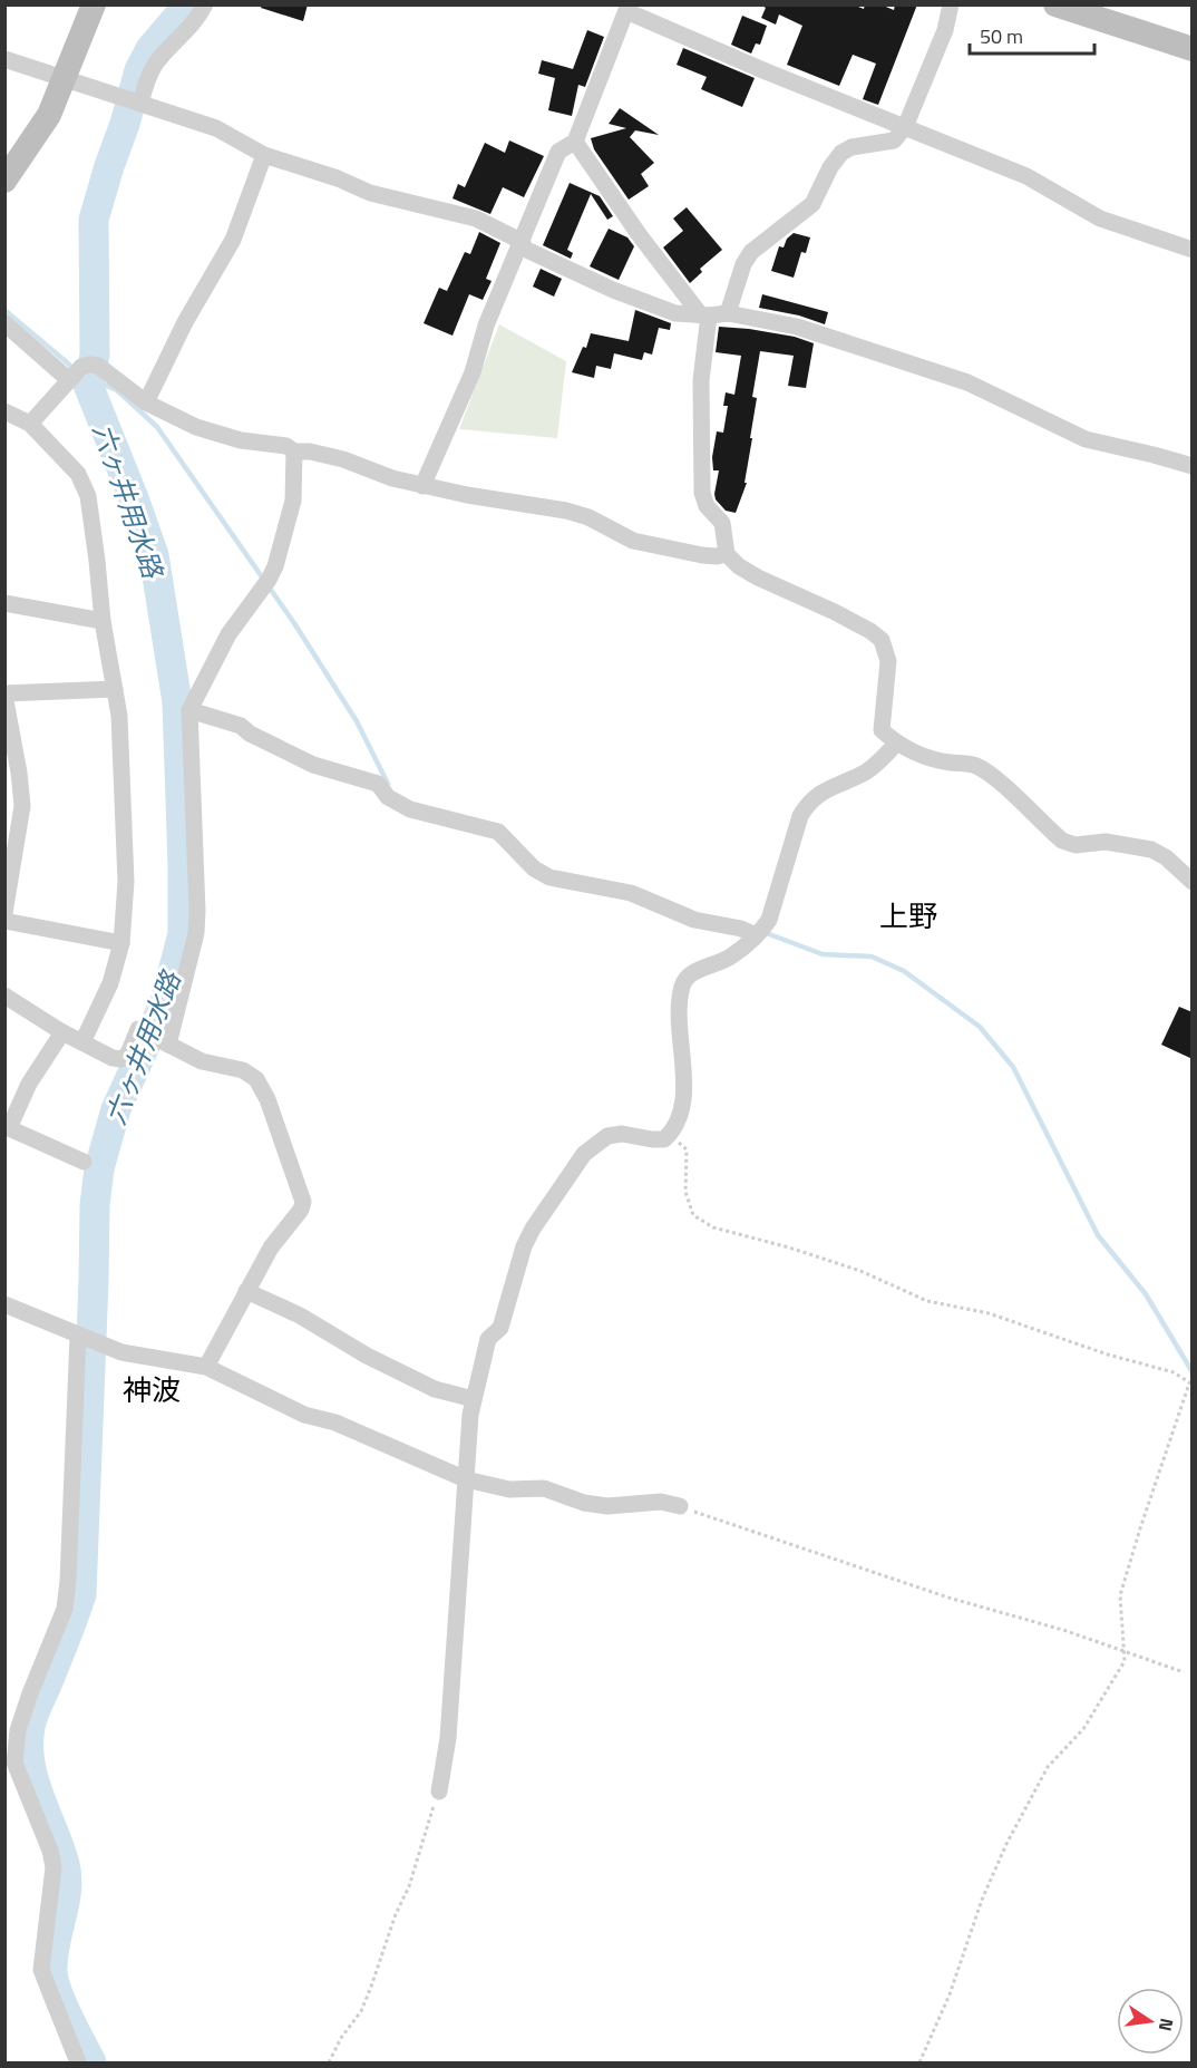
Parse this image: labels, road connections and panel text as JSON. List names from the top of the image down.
{
  "districts": ["上野", "神波"],
  "water": ["六ヶ井用水路"],
  "scale_bar": "50 m",
  "north": "right"
}
